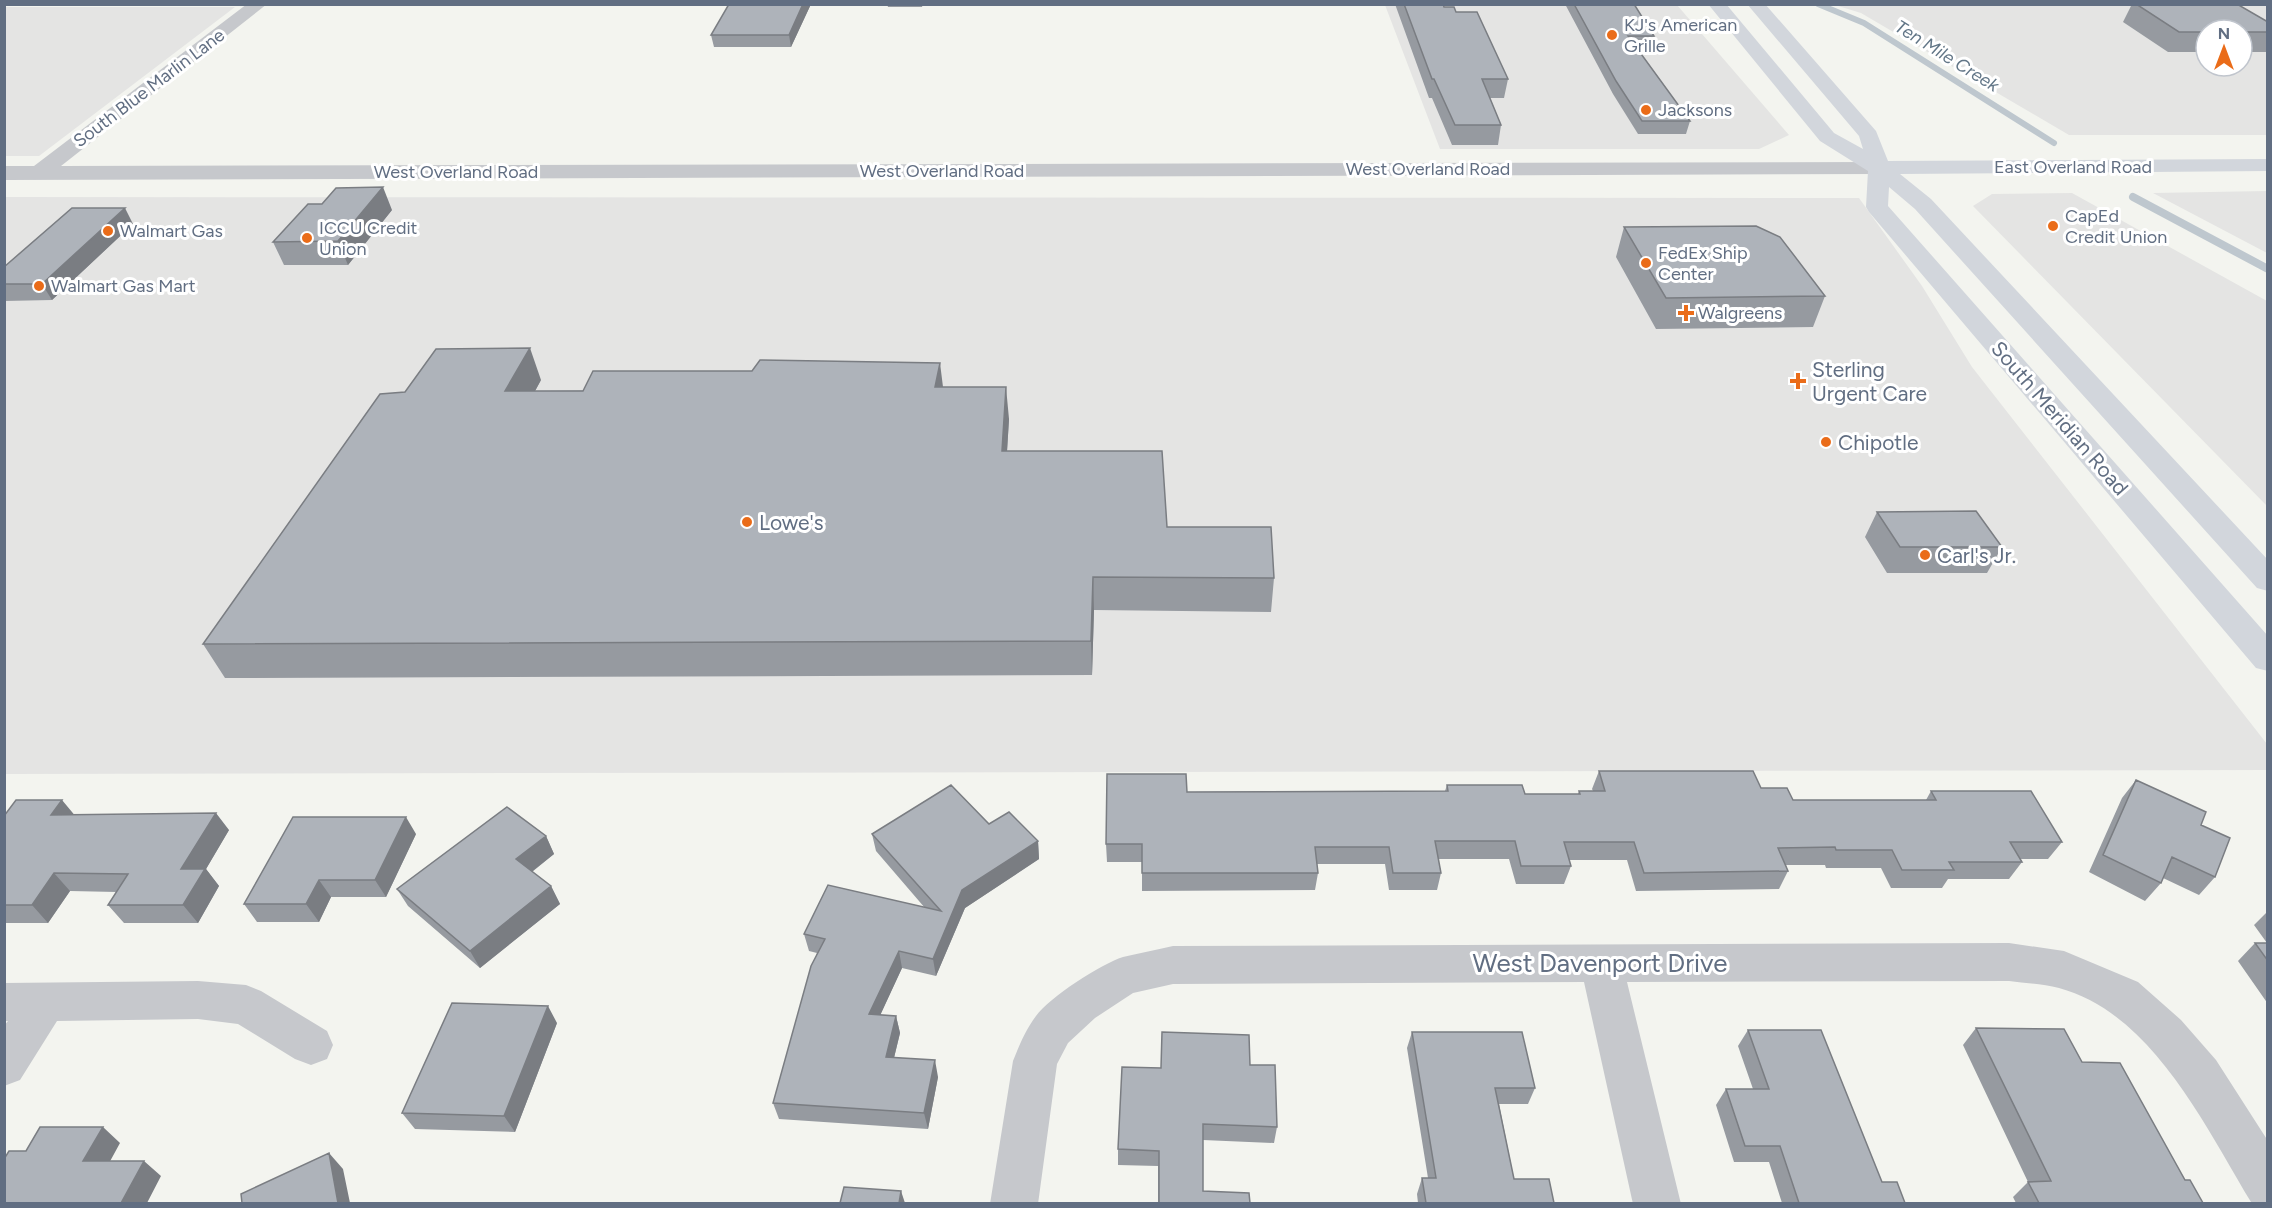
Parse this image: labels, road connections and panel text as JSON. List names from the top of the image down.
{
  "streets": {
    "main road": ["East Overland Road", "South Meridian Road"],
    "street": ["South Blue Marlin Lane", "West Overland Road", "West Davenport Drive"]
  },
  "crossings": [
    ["South Blue Marlin Lane", "West Overland Road"],
    ["East Overland Road", "West Overland Road"],
    ["East Overland Road", "South Meridian Road"],
    ["West Overland Road", "South Meridian Road"]
  ],
  "water": ["Ten Mile Creek"],
  "places": {
    "other": [
      "KJ's American Grille",
      "Jacksons",
      "CapEd Credit Union",
      "Walmart Gas",
      "ICCU Credit Union",
      "FedEx Ship Center",
      "Walmart Gas Mart",
      "Chipotle",
      "Lowe's",
      "Carl's Jr."
    ],
    "health": ["Walgreens", "Sterling Urgent Care"]
  },
  "north": "top"
}
